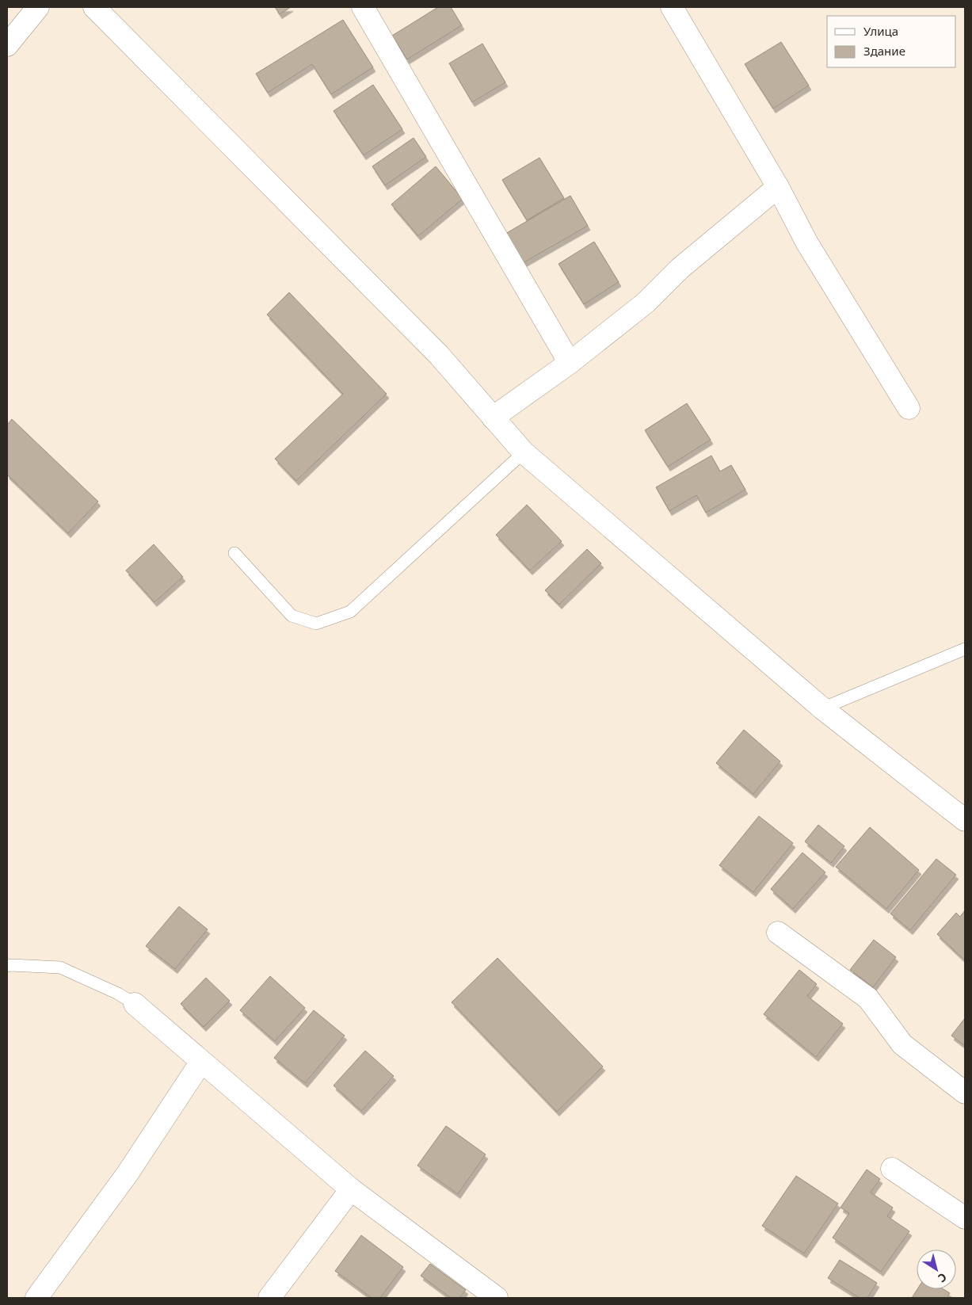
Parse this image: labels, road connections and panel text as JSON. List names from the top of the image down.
{
  "legend": ["Улица", "Здание"],
  "north": "bottom right"
}
